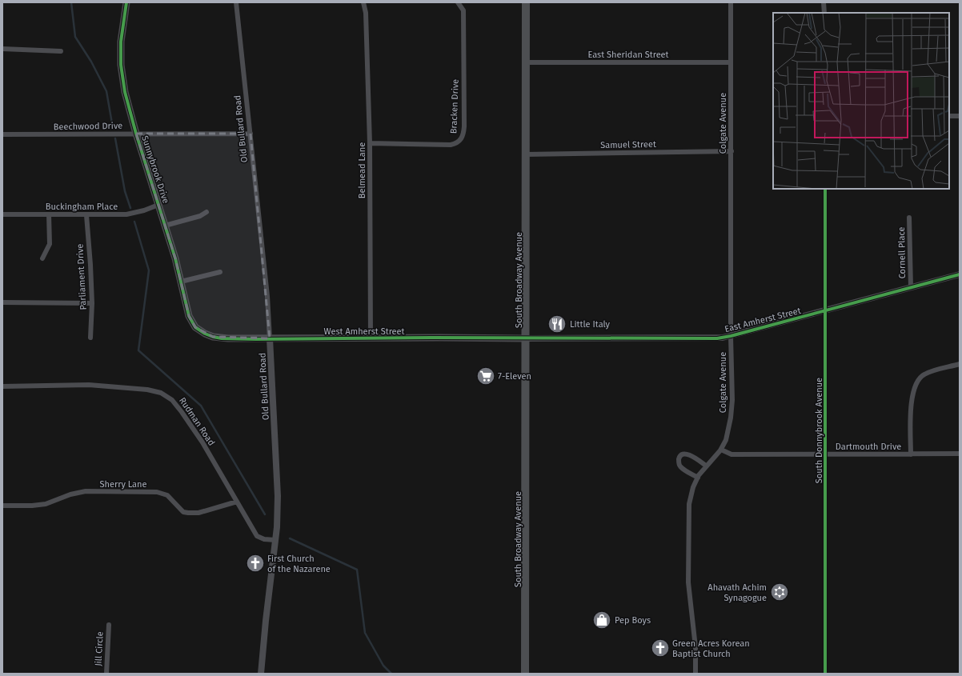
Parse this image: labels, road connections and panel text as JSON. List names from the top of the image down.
{
  "streets": {
    "main road": ["Sunnybrook Drive", "South Broadway Avenue", "West Amherst Street"],
    "street": [
      "East Sheridan Street",
      "Bracken Drive",
      "Colgate Avenue",
      "Beechwood Drive",
      "Old Bullard Road",
      "Samuel Street",
      "Belmead Lane",
      "Buckingham Place",
      "Cornell Place",
      "Parliament Drive",
      "East Amherst Street",
      "Rudman Road",
      "South Donnybrook Avenue",
      "Dartmouth Drive",
      "Sherry Lane",
      "Jill Circle"
    ]
  },
  "crossings": [
    ["East Sheridan Street", "Colgate Avenue"],
    ["East Sheridan Street", "South Broadway Avenue"],
    ["Bracken Drive", "Belmead Lane"],
    ["Colgate Avenue", "Samuel Street"],
    ["Colgate Avenue", "East Amherst Street"],
    ["Colgate Avenue", "Dartmouth Drive"],
    ["Beechwood Drive", "Old Bullard Road"],
    ["Beechwood Drive", "Sunnybrook Drive"],
    ["Old Bullard Road", "West Amherst Street"],
    ["Old Bullard Road", "Rudman Road"],
    ["Samuel Street", "South Broadway Avenue"],
    ["Sunnybrook Drive", "Buckingham Place"],
    ["Sunnybrook Drive", "West Amherst Street"],
    ["Belmead Lane", "West Amherst Street"],
    ["Buckingham Place", "Parliament Drive"],
    ["Cornell Place", "East Amherst Street"],
    ["South Broadway Avenue", "East Amherst Street"],
    ["South Broadway Avenue", "West Amherst Street"],
    ["East Amherst Street", "West Amherst Street"],
    ["East Amherst Street", "South Donnybrook Avenue"],
    ["Rudman Road", "Sherry Lane"],
    ["South Donnybrook Avenue", "Dartmouth Drive"]
  ],
  "places": {
    "restaurant": ["Little Italy"],
    "supermarket": ["7-Eleven"],
    "church": ["First Church of the Nazarene", "Green Acres Korean Baptist Church"],
    "synagogue": ["Ahavath Achim Synagogue"],
    "shop": ["Pep Boys"]
  }
}
